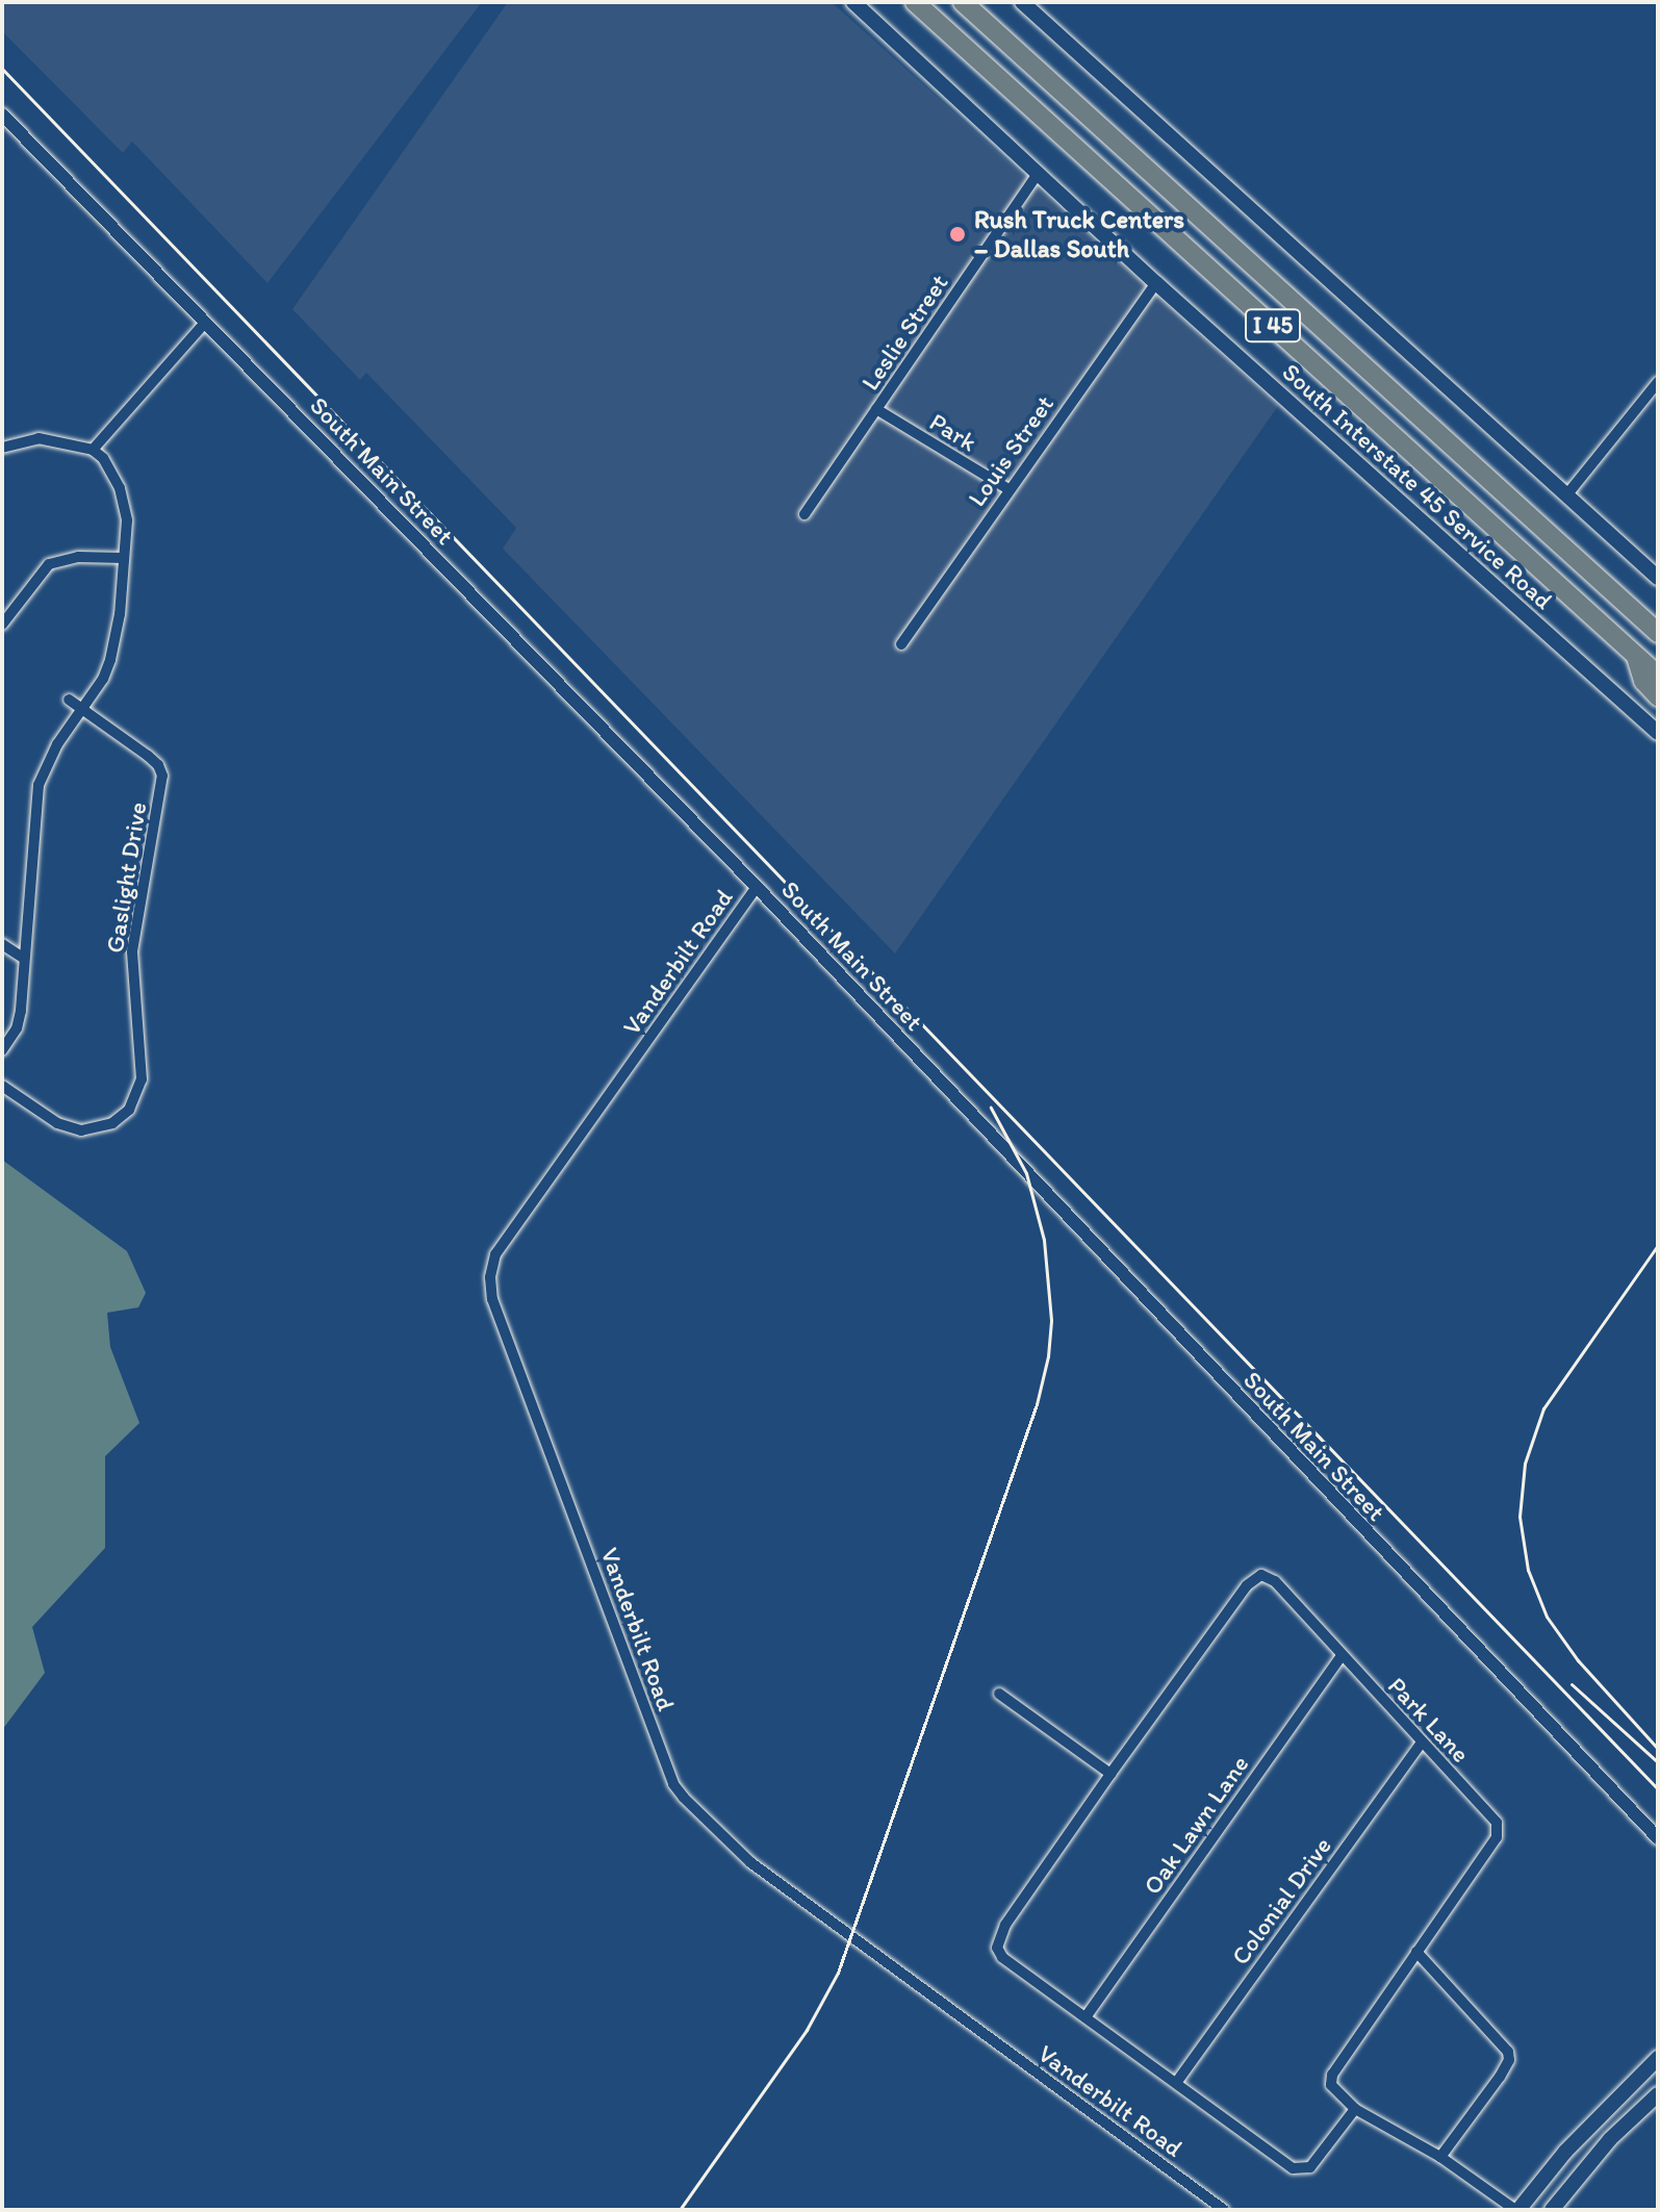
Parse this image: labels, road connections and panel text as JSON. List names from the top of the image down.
{
  "streets": {
    "highway": ["I 45"],
    "main road": ["South Interstate 45 Service Road"],
    "street": [
      "Leslie Street",
      "Park",
      "Louis Street",
      "South Main Street",
      "Gaslight Drive",
      "Vanderbilt Road",
      "Park Lane",
      "Oak Lawn Lane",
      "Colonial Drive"
    ]
  },
  "crossings": [
    ["Leslie Street", "Park"],
    ["Leslie Street", "South Interstate 45 Service Road"],
    ["Park", "Louis Street"],
    ["Louis Street", "South Interstate 45 Service Road"],
    ["South Main Street", "Vanderbilt Road"],
    ["Park Lane", "Oak Lawn Lane"],
    ["Park Lane", "Colonial Drive"]
  ],
  "places": ["Rush Truck Centers – Dallas South"]
}
